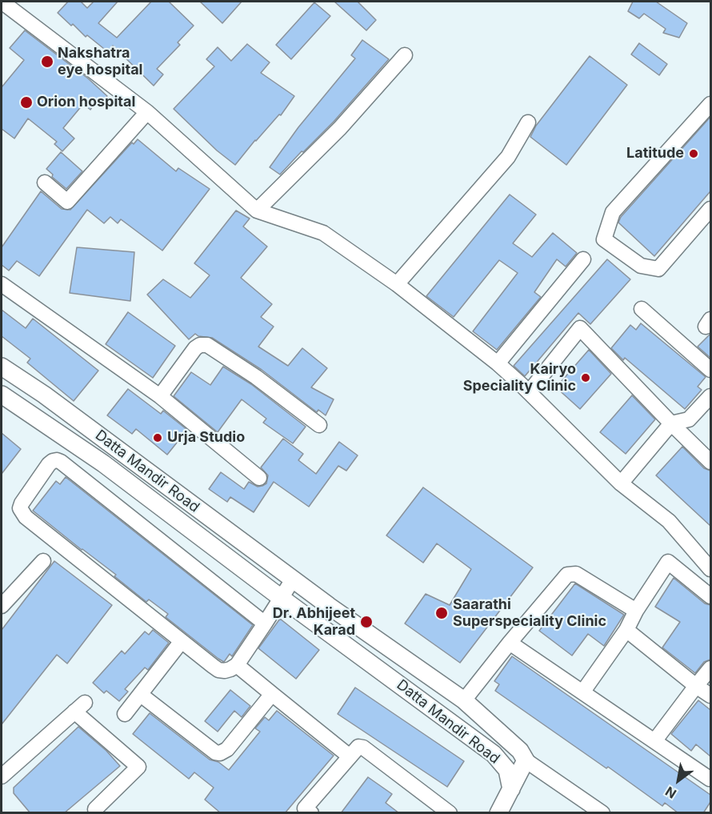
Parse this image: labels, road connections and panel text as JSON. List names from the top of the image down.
{
  "streets": {
    "street": ["Datta Mandir Road"]
  },
  "places": [
    "Nakshatra eye hospital",
    "Orion hospital",
    "Latitude",
    "Kairyo Speciality Clinic",
    "Urja Studio",
    "Saarathi Superspeciality Clinic",
    "Dr. Abhijeet Karad"
  ],
  "north": "bottom left"
}
